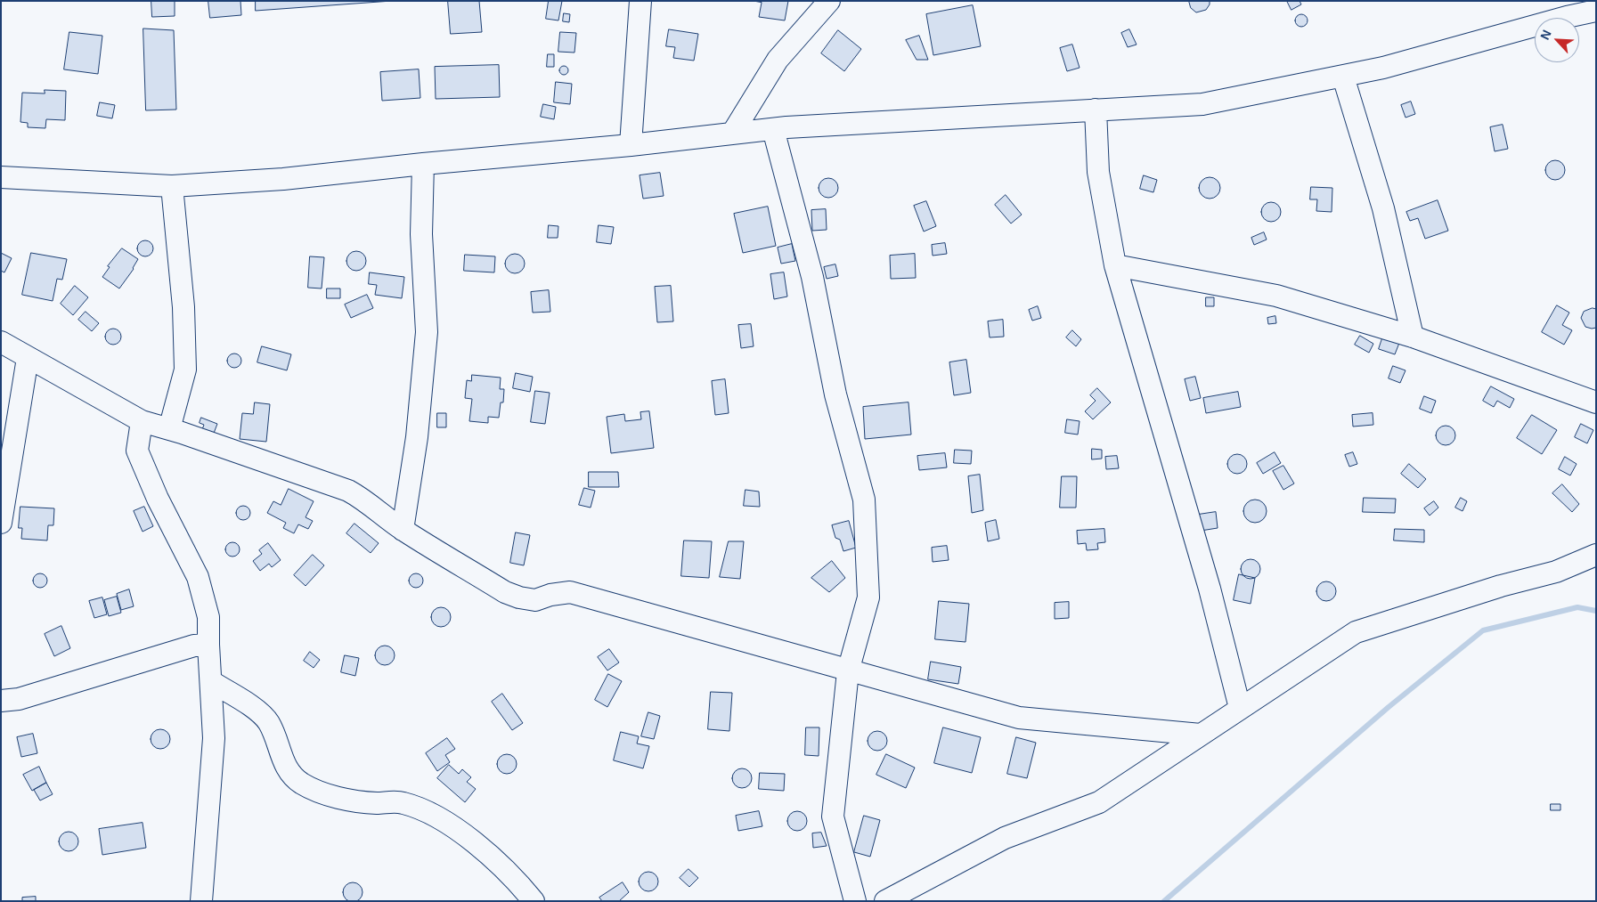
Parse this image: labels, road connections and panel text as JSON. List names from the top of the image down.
{
  "north": "top left"
}
